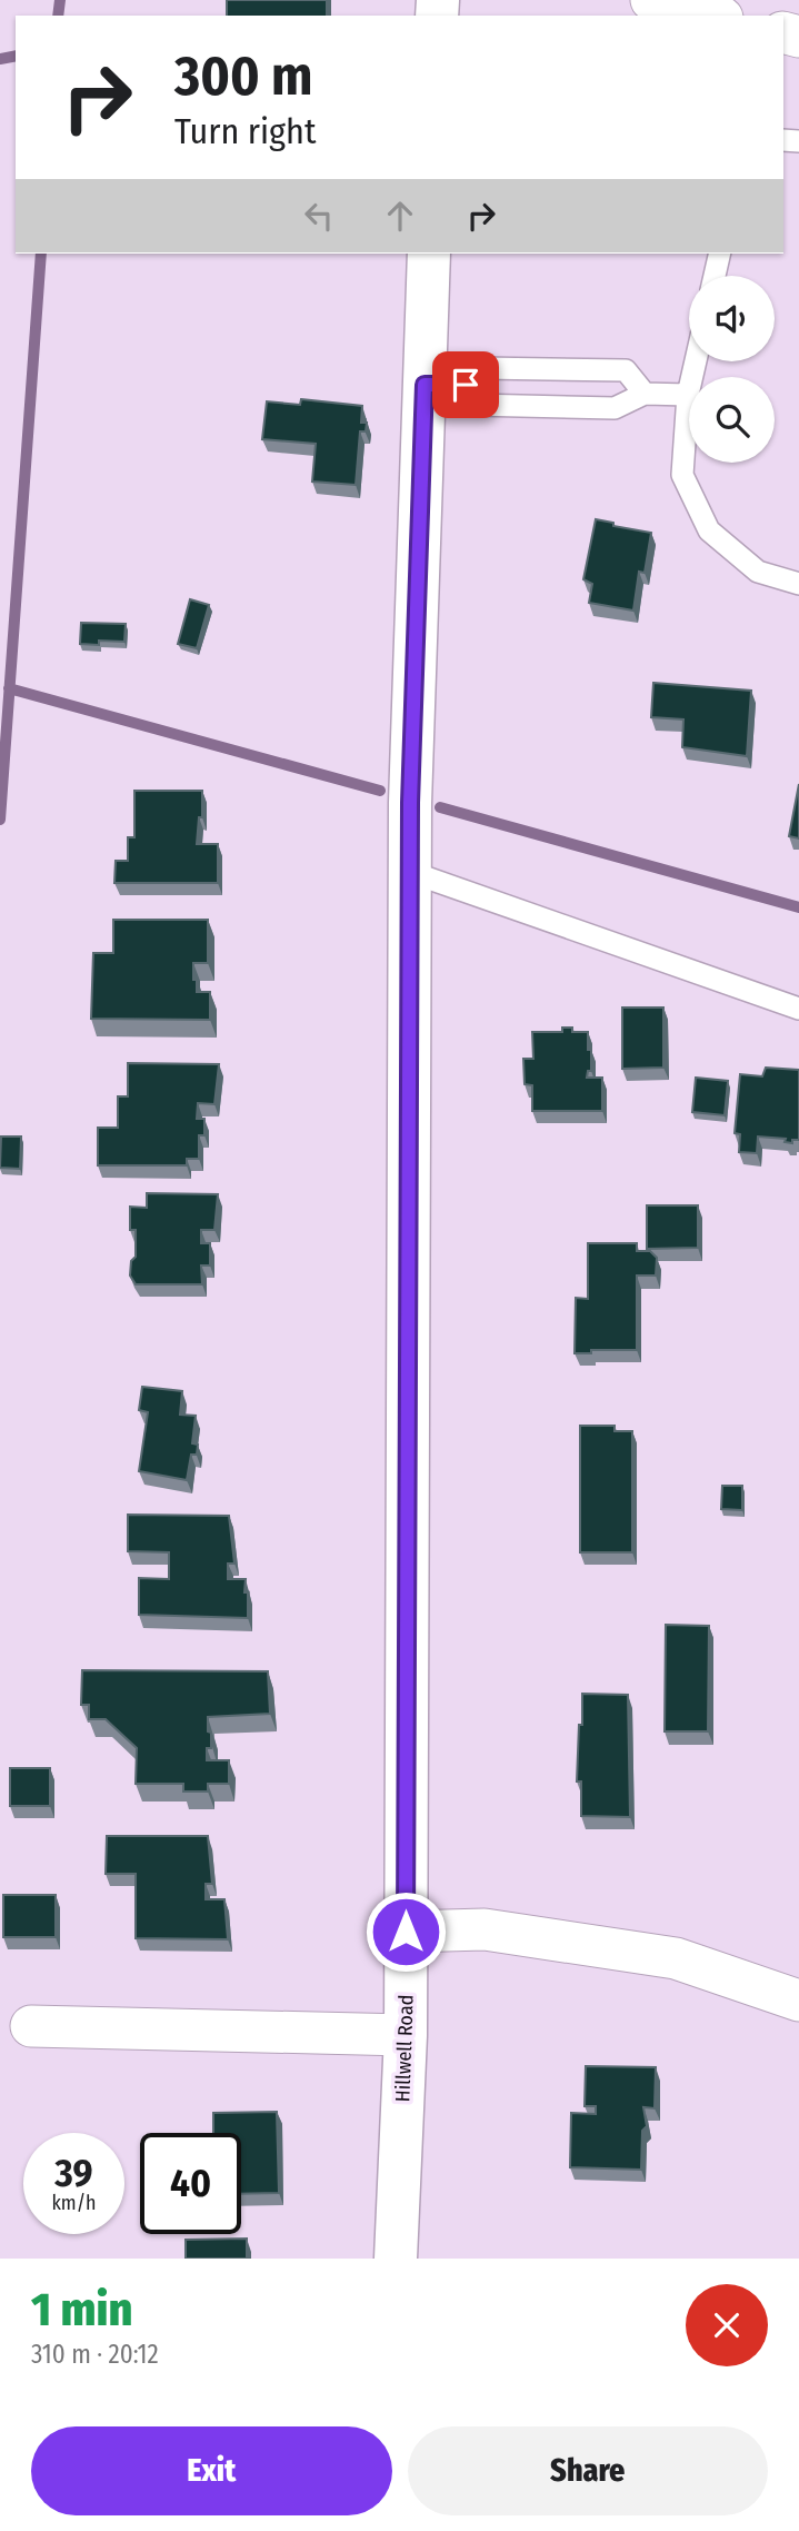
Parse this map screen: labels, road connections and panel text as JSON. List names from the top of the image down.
{
  "streets": {
    "street": ["Hillwell Road"]
  },
  "page": {
    "turn": ["300 m", "Turn right"],
    "speed": "39 km/h",
    "limit": "40",
    "heading": ["1 min", "310 m · 20:12"],
    "buttons": ["Exit", "Share"]
  }
}
